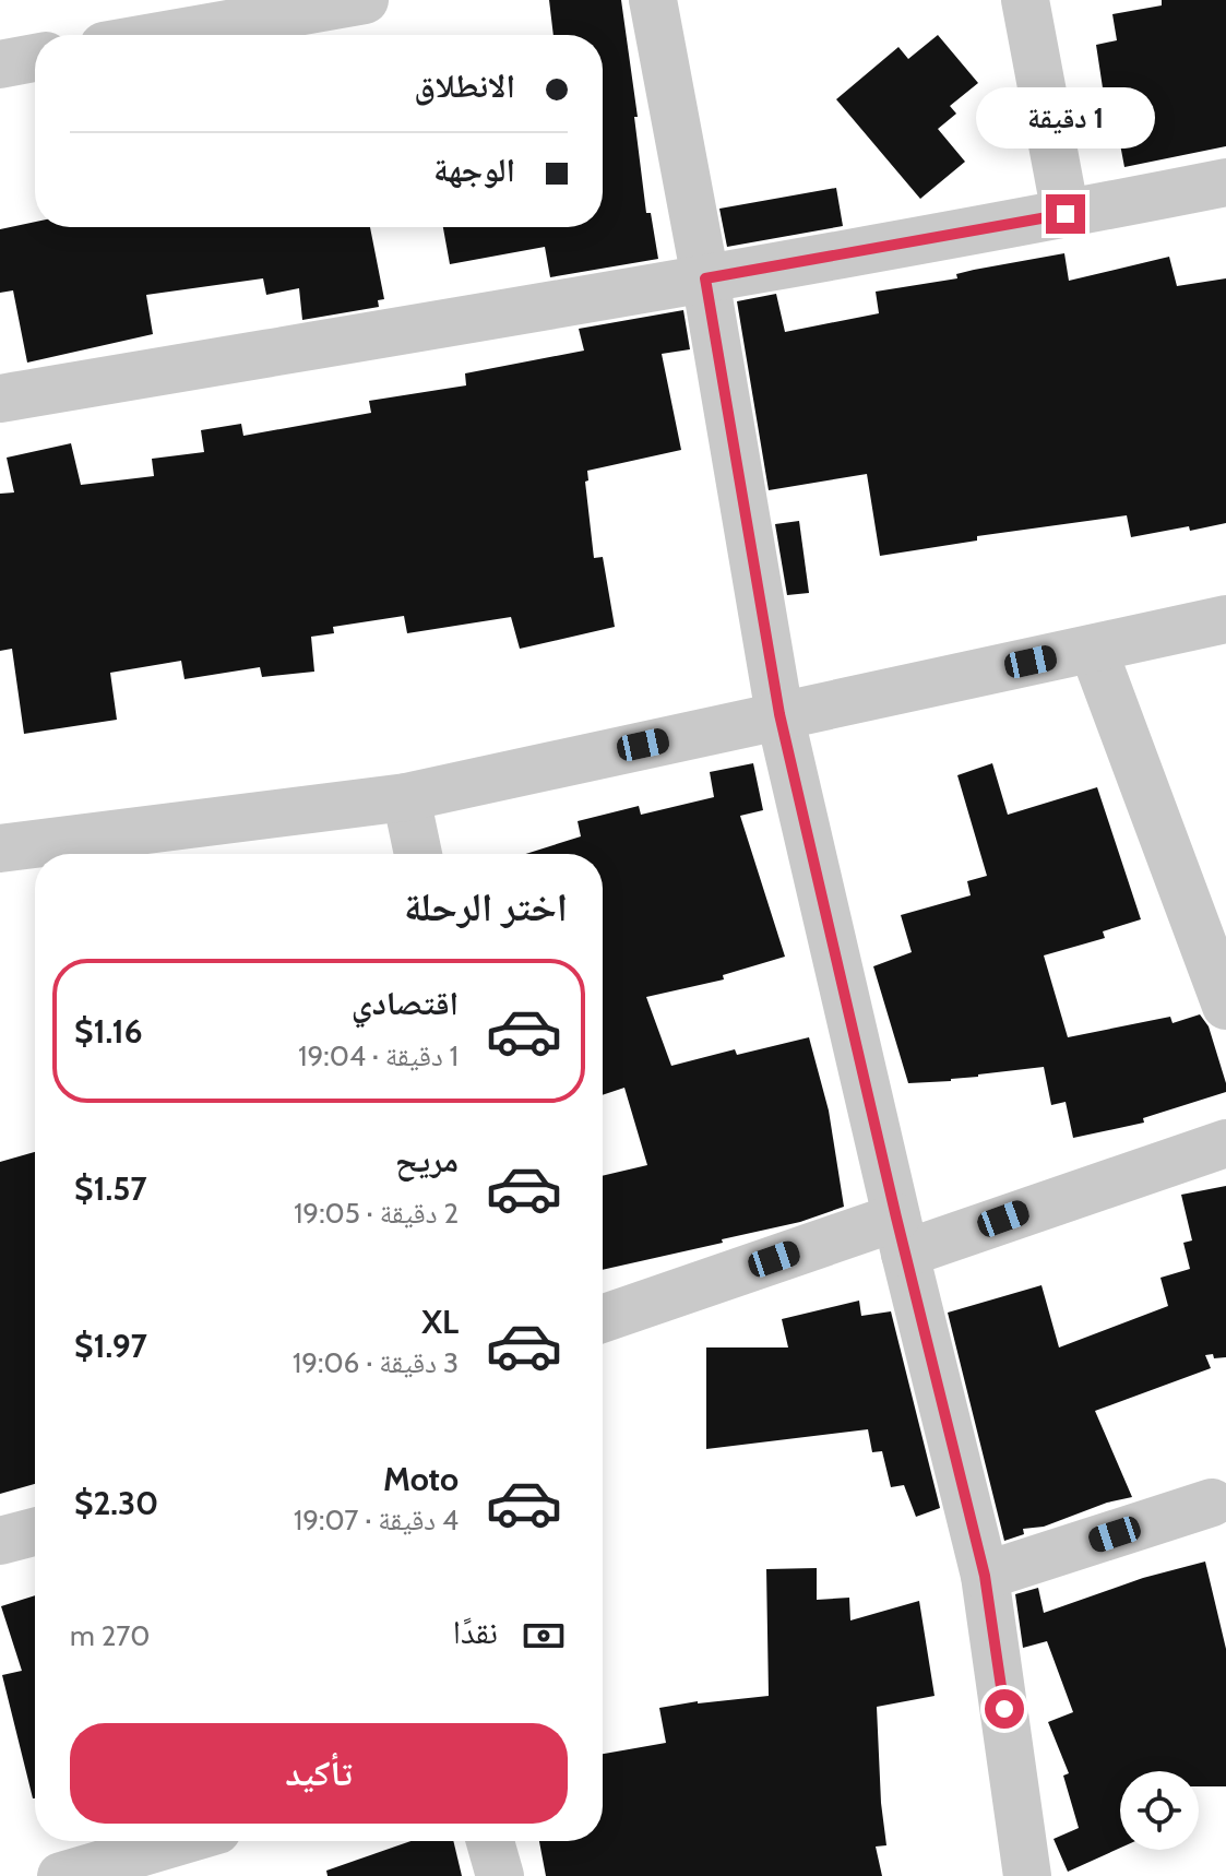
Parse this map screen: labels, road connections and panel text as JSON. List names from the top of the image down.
{
  "page": {
    "banner": ["الانطلاق", "الوجهة"],
    "bubble": "1 دقيقة",
    "heading": "اختر الرحلة",
    "list": [
      {
        "name": "اقتصادي",
        "note": "1 دقيقة · 19:04",
        "value": "$1.16"
      },
      {
        "name": "مريح",
        "note": "2 دقيقة · 19:05",
        "value": "$1.57"
      },
      {
        "name": "XL",
        "note": "3 دقيقة · 19:06",
        "value": "$1.97"
      },
      {
        "name": "Moto",
        "note": "4 دقيقة · 19:07",
        "value": "$2.30"
      }
    ],
    "pay": ["نقدًا", "270 m"],
    "buttons": "تأكيد"
  }
}
